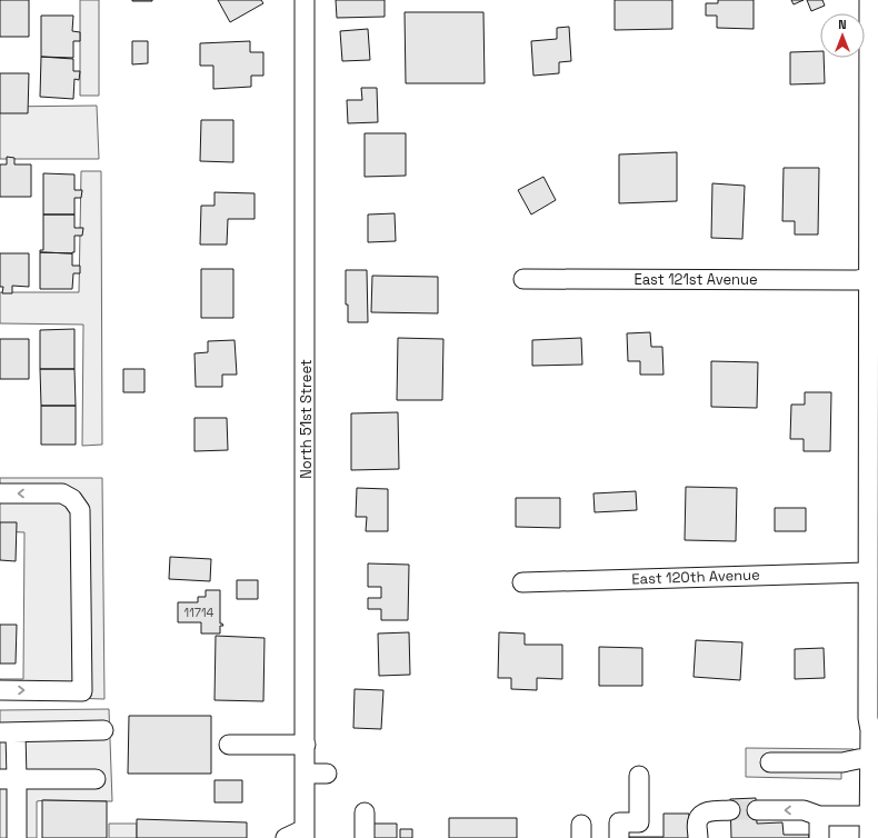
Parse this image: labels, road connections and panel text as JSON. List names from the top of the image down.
{
  "streets": {
    "street": ["East 121st Avenue", "North 51st Street", "East 120th Avenue"]
  },
  "house_numbers": ["11714"],
  "north": "top"
}
